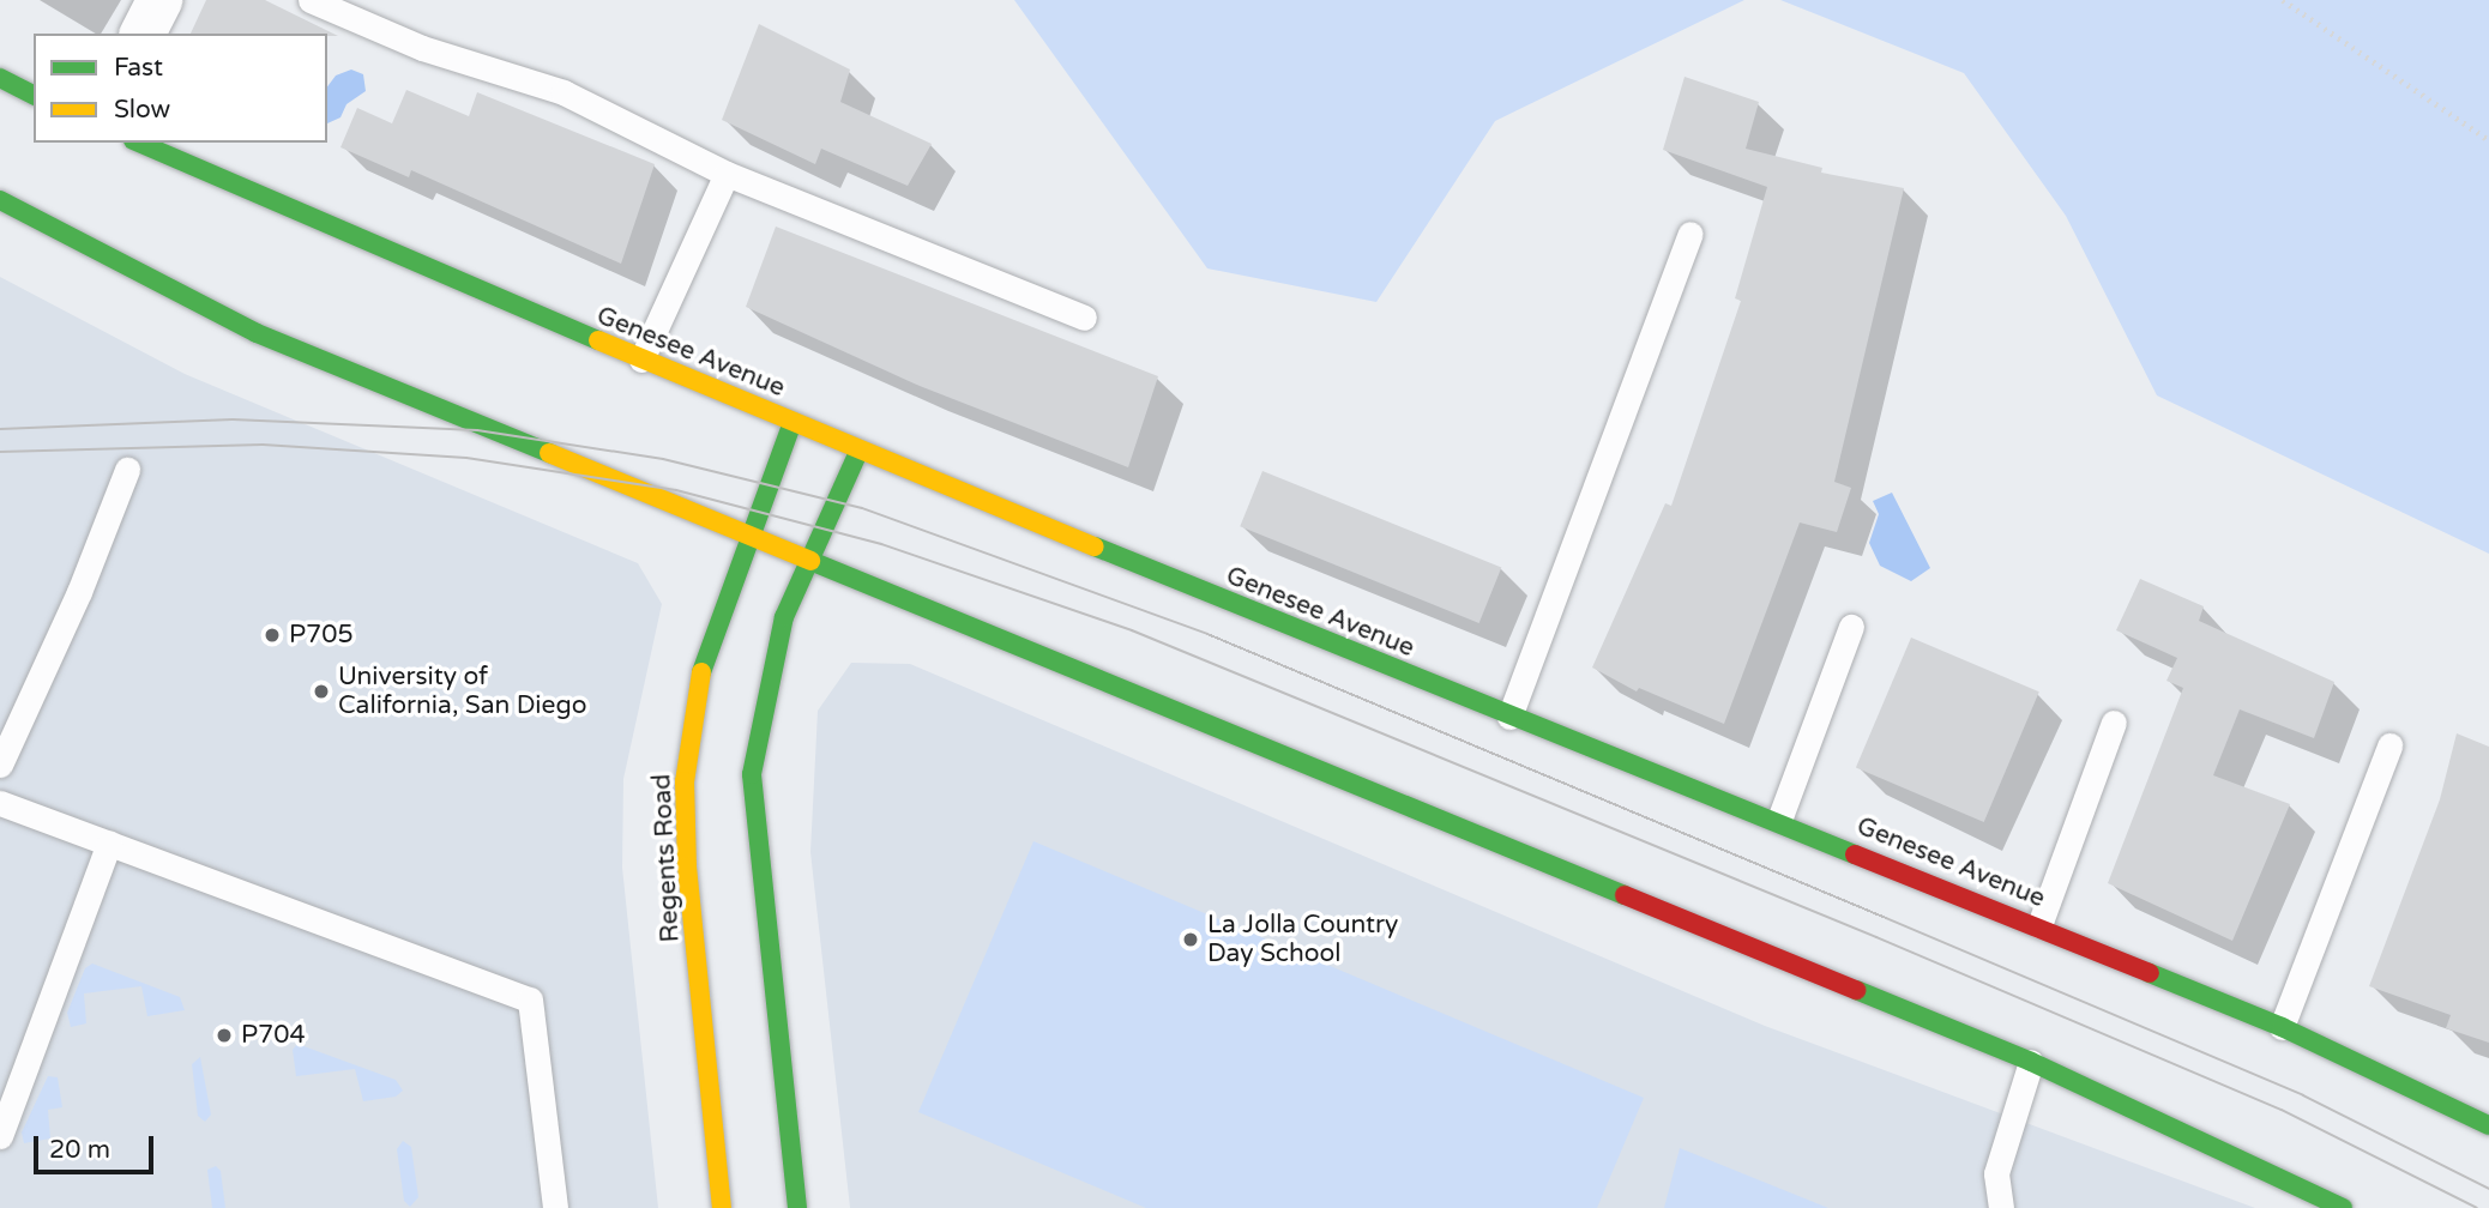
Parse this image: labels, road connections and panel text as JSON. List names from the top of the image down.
{
  "streets": {
    "main road": ["Genesee Avenue", "Regents Road"]
  },
  "crossings": [
    ["Genesee Avenue", "Regents Road"]
  ],
  "places": [
    "P705",
    "University of California, San Diego",
    "La Jolla Country Day School",
    "P704"
  ],
  "legend": ["Fast", "Slow"],
  "scale_bar": "20 m"
}
